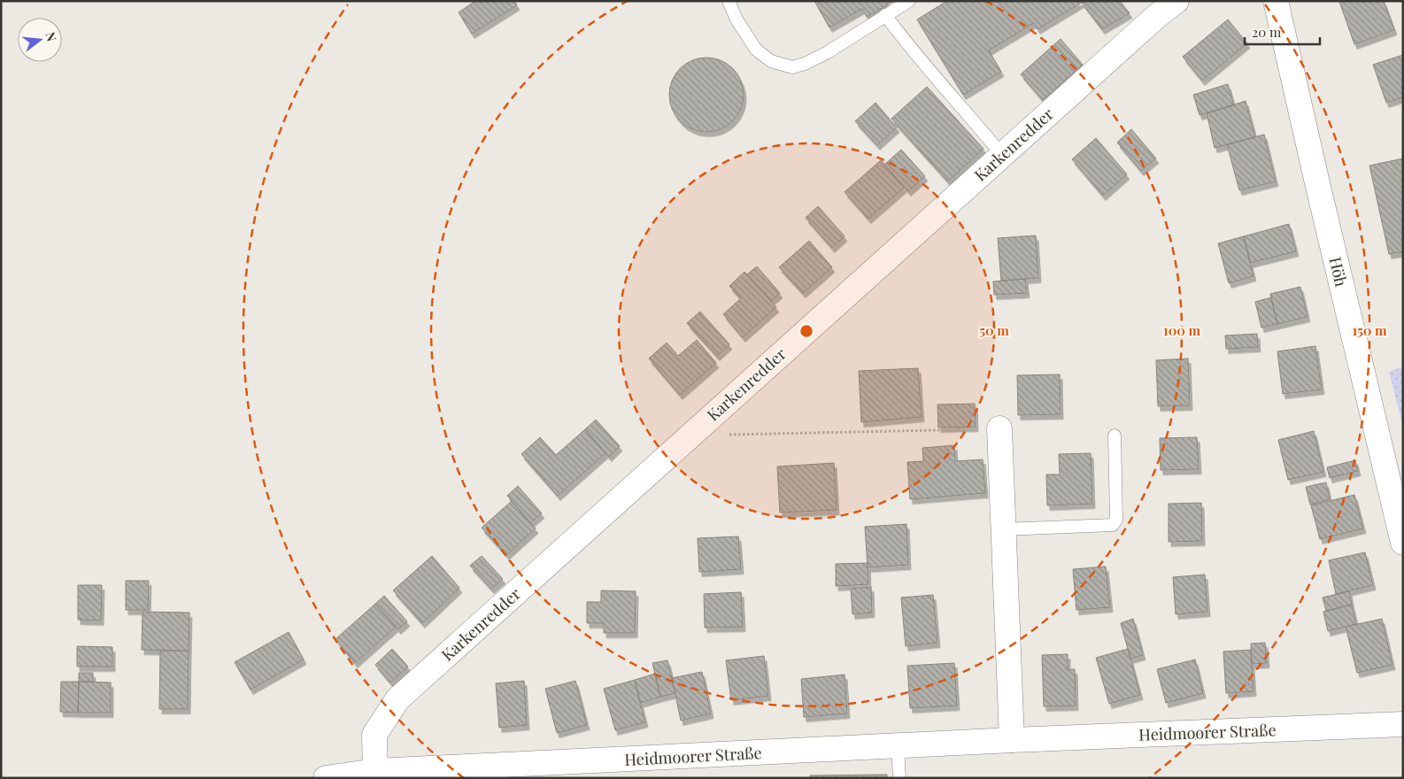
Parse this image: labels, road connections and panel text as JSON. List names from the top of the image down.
{
  "streets": {
    "street": ["Karkenredder", "Höh", "Heidmoorer Straße"]
  },
  "crossings": [
    ["Karkenredder", "Heidmoorer Straße"]
  ],
  "scale_bar": "20 m",
  "north": "right",
  "rings": ["50 m", "100 m", "150 m"]
}
